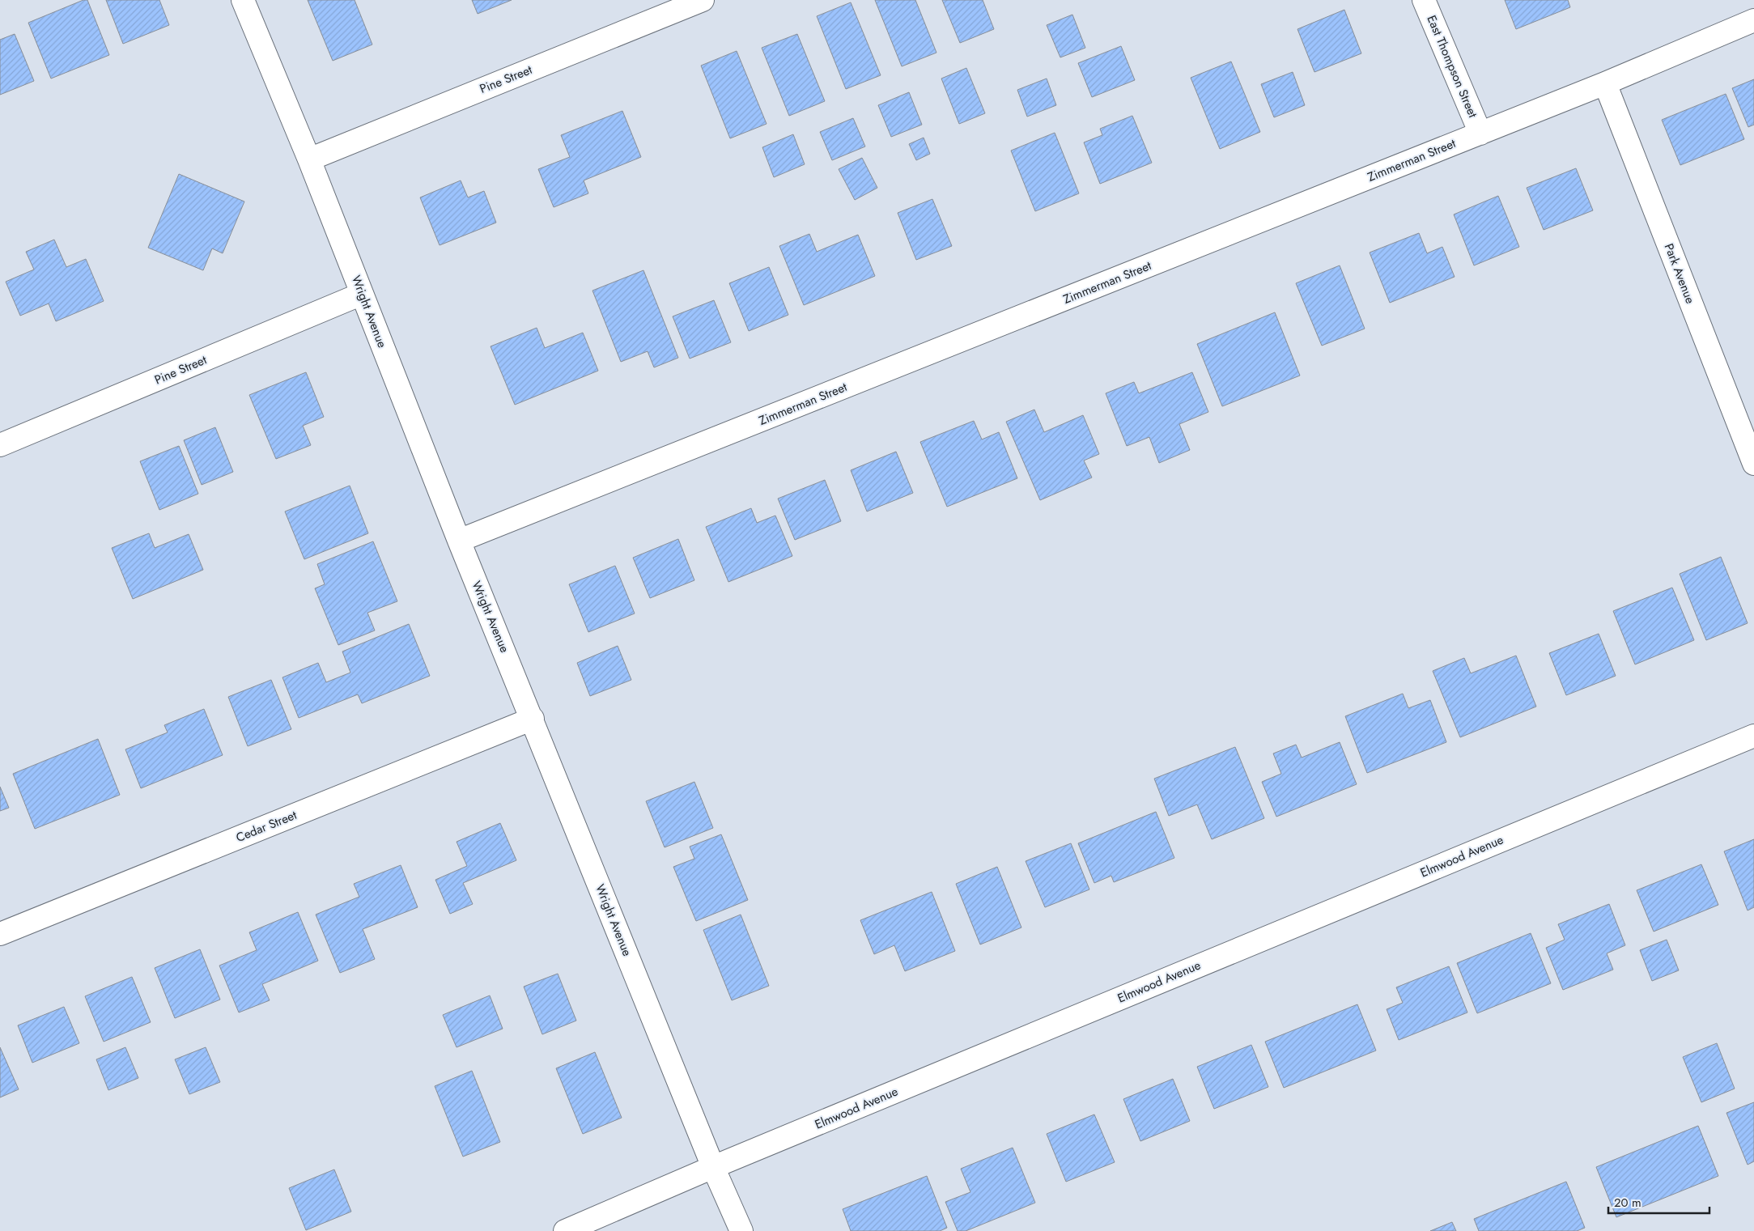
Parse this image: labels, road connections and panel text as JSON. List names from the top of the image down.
{
  "streets": {
    "street": [
      "East Thompson Street",
      "Pine Street",
      "Zimmerman Street",
      "Park Avenue",
      "Wright Avenue",
      "Cedar Street",
      "Elmwood Avenue"
    ]
  },
  "crossings": [
    ["East Thompson Street", "Zimmerman Street"],
    ["Pine Street", "Wright Avenue"],
    ["Zimmerman Street", "Park Avenue"],
    ["Zimmerman Street", "Wright Avenue"],
    ["Wright Avenue", "Cedar Street"],
    ["Wright Avenue", "Elmwood Avenue"]
  ],
  "scale_bar": "20 m"
}
